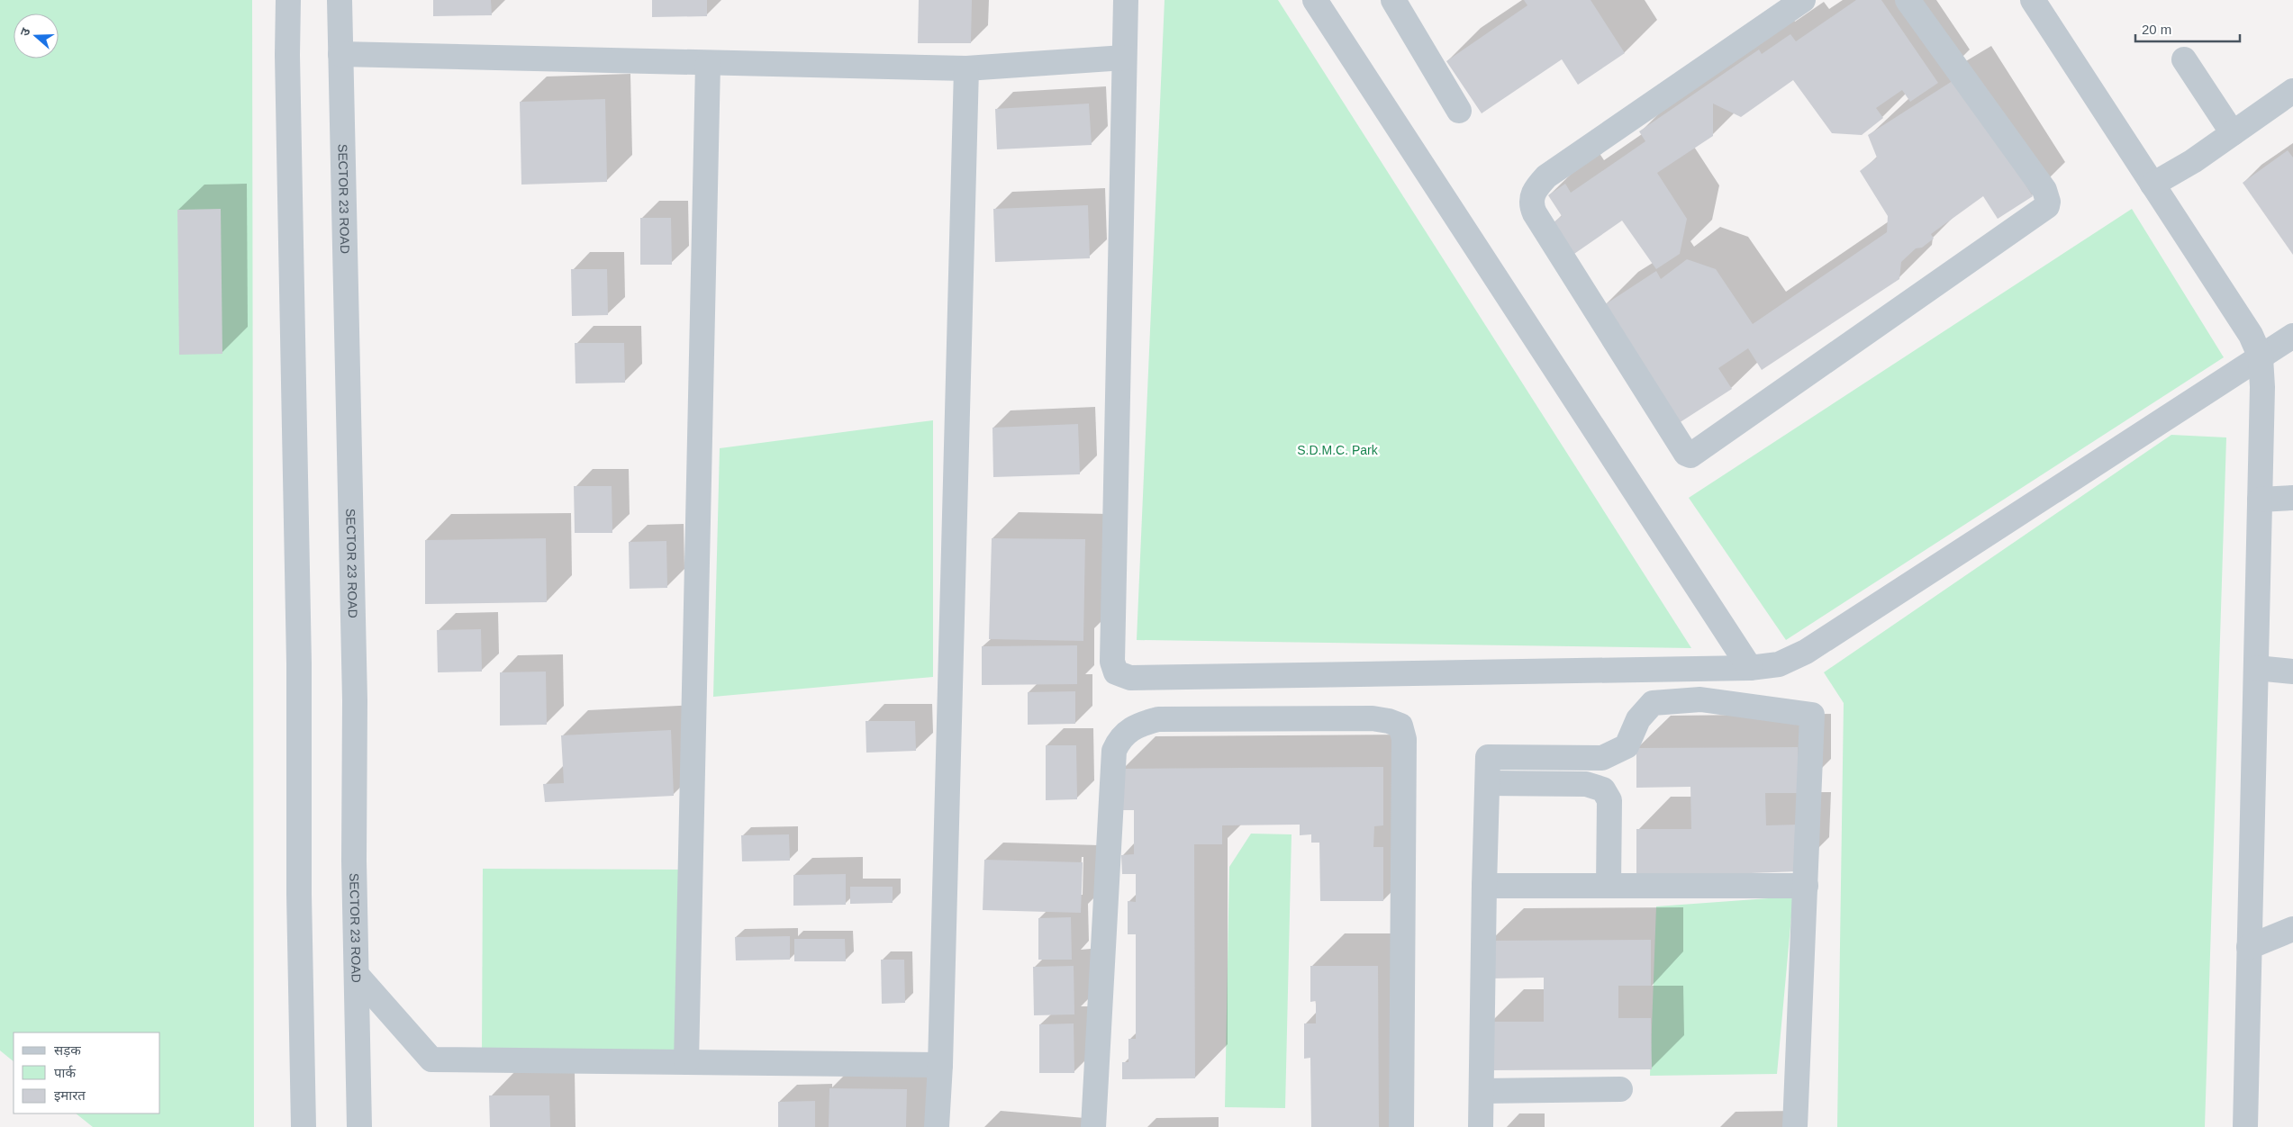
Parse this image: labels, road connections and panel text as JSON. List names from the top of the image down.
{
  "streets": {
    "street": ["SECTOR 23 ROAD"]
  },
  "parks": ["S.D.M.C. Park"],
  "legend": ["सड़क", "पार्क", "इमारत"],
  "scale_bar": "20 m",
  "north": "left"
}
